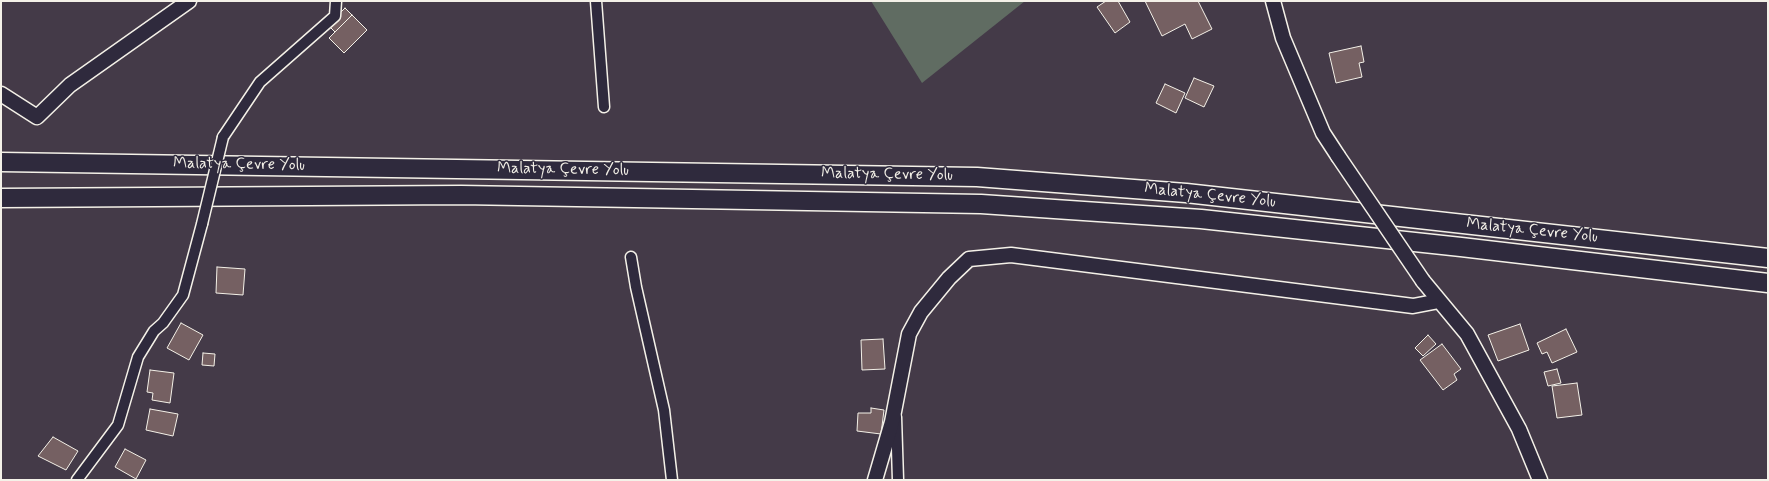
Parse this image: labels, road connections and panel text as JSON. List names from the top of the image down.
{
  "streets": {
    "highway": ["Malatya Çevre Yolu"]
  }
}
